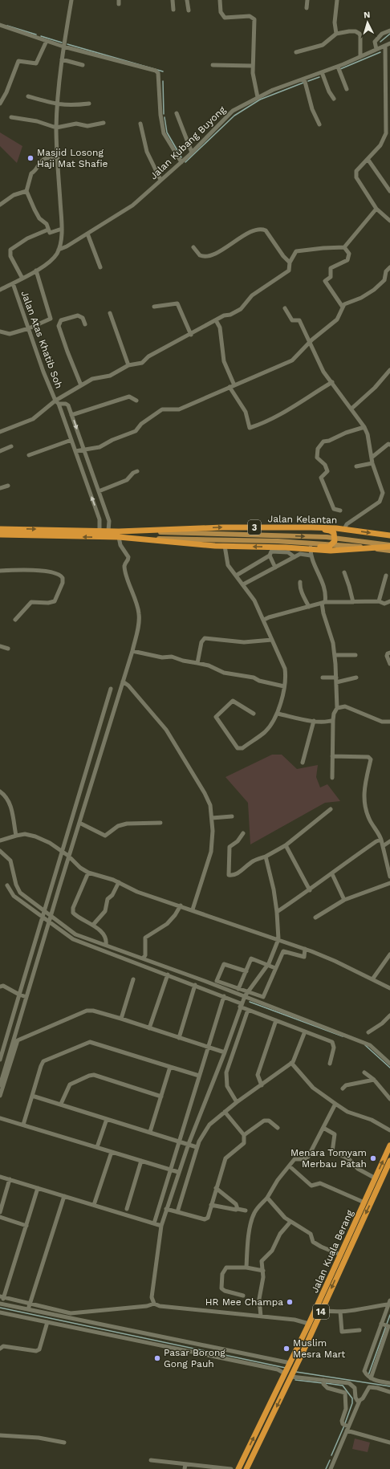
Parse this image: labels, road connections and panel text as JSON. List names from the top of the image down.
{
  "streets": {
    "highway": [
      "Jalan Kelantan",
      "3",
      "Jalan Kuala Berang",
      "14"
    ],
    "street": ["Jalan Kubang Buyong", "Jalan Atas Khatib Soh"]
  },
  "crossings": [
    ["Jalan Atas Khatib Soh", "Jalan Kelantan"]
  ],
  "places": [
    "Masjid Losong Haji Mat Shafie",
    "Menara Tomyam Merbau Patah",
    "HR Mee Champa",
    "Muslim Mesra Mart",
    "Pasar Borong Gong Pauh"
  ],
  "north": "top"
}
